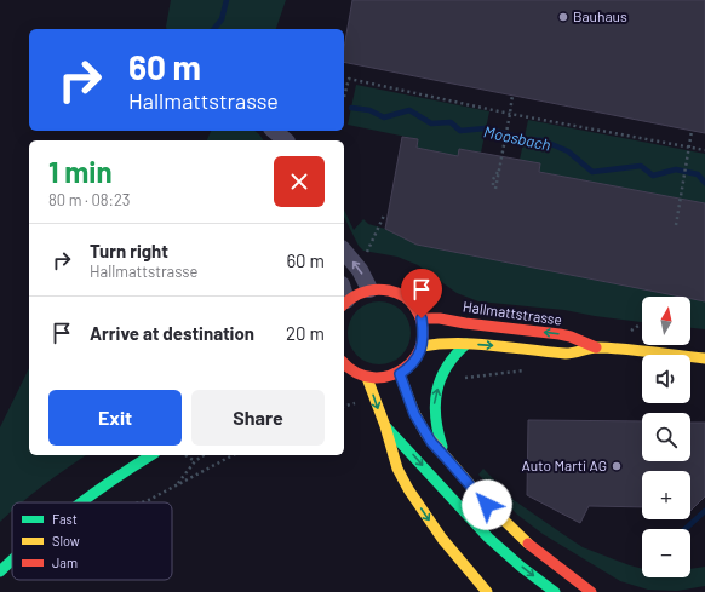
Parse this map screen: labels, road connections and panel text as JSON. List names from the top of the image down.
{
  "streets": {
    "main road": ["Hallmattstrasse"]
  },
  "water": ["Moosbach"],
  "places": ["Bauhaus", "Auto Marti AG"],
  "legend": ["Fast", "Slow", "Jam"],
  "north": "top",
  "page": {
    "turn": ["60 m", "Hallmattstrasse"],
    "heading": ["1 min", "80 m · 08:23"],
    "list": [
      {
        "name": "Turn right",
        "note": "Hallmattstrasse",
        "value": "60 m"
      },
      {
        "name": "Arrive at destination",
        "value": "20 m"
      }
    ],
    "map_buttons": ["+", "−"],
    "buttons": ["Exit", "Share"]
  }
}
